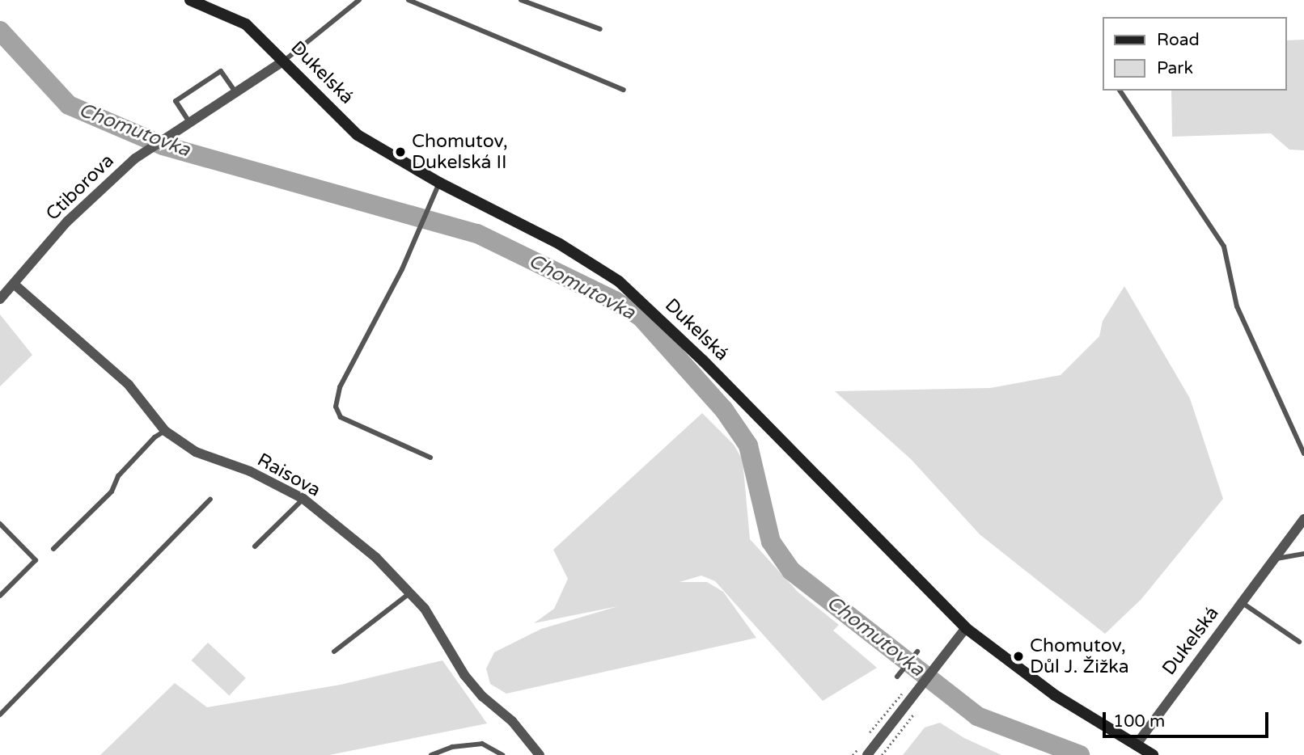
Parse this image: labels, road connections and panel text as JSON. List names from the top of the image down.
{
  "streets": {
    "street": ["Dukelská", "Ctiborova", "Raisova"]
  },
  "crossings": [
    ["Dukelská", "Ctiborova"],
    ["Ctiborova", "Raisova"]
  ],
  "water": ["Chomutovka"],
  "places": ["Chomutov, Dukelská II", "Chomutov, Důl J. Žižka"],
  "legend": ["Road", "Park"],
  "scale_bar": "100 m"
}
